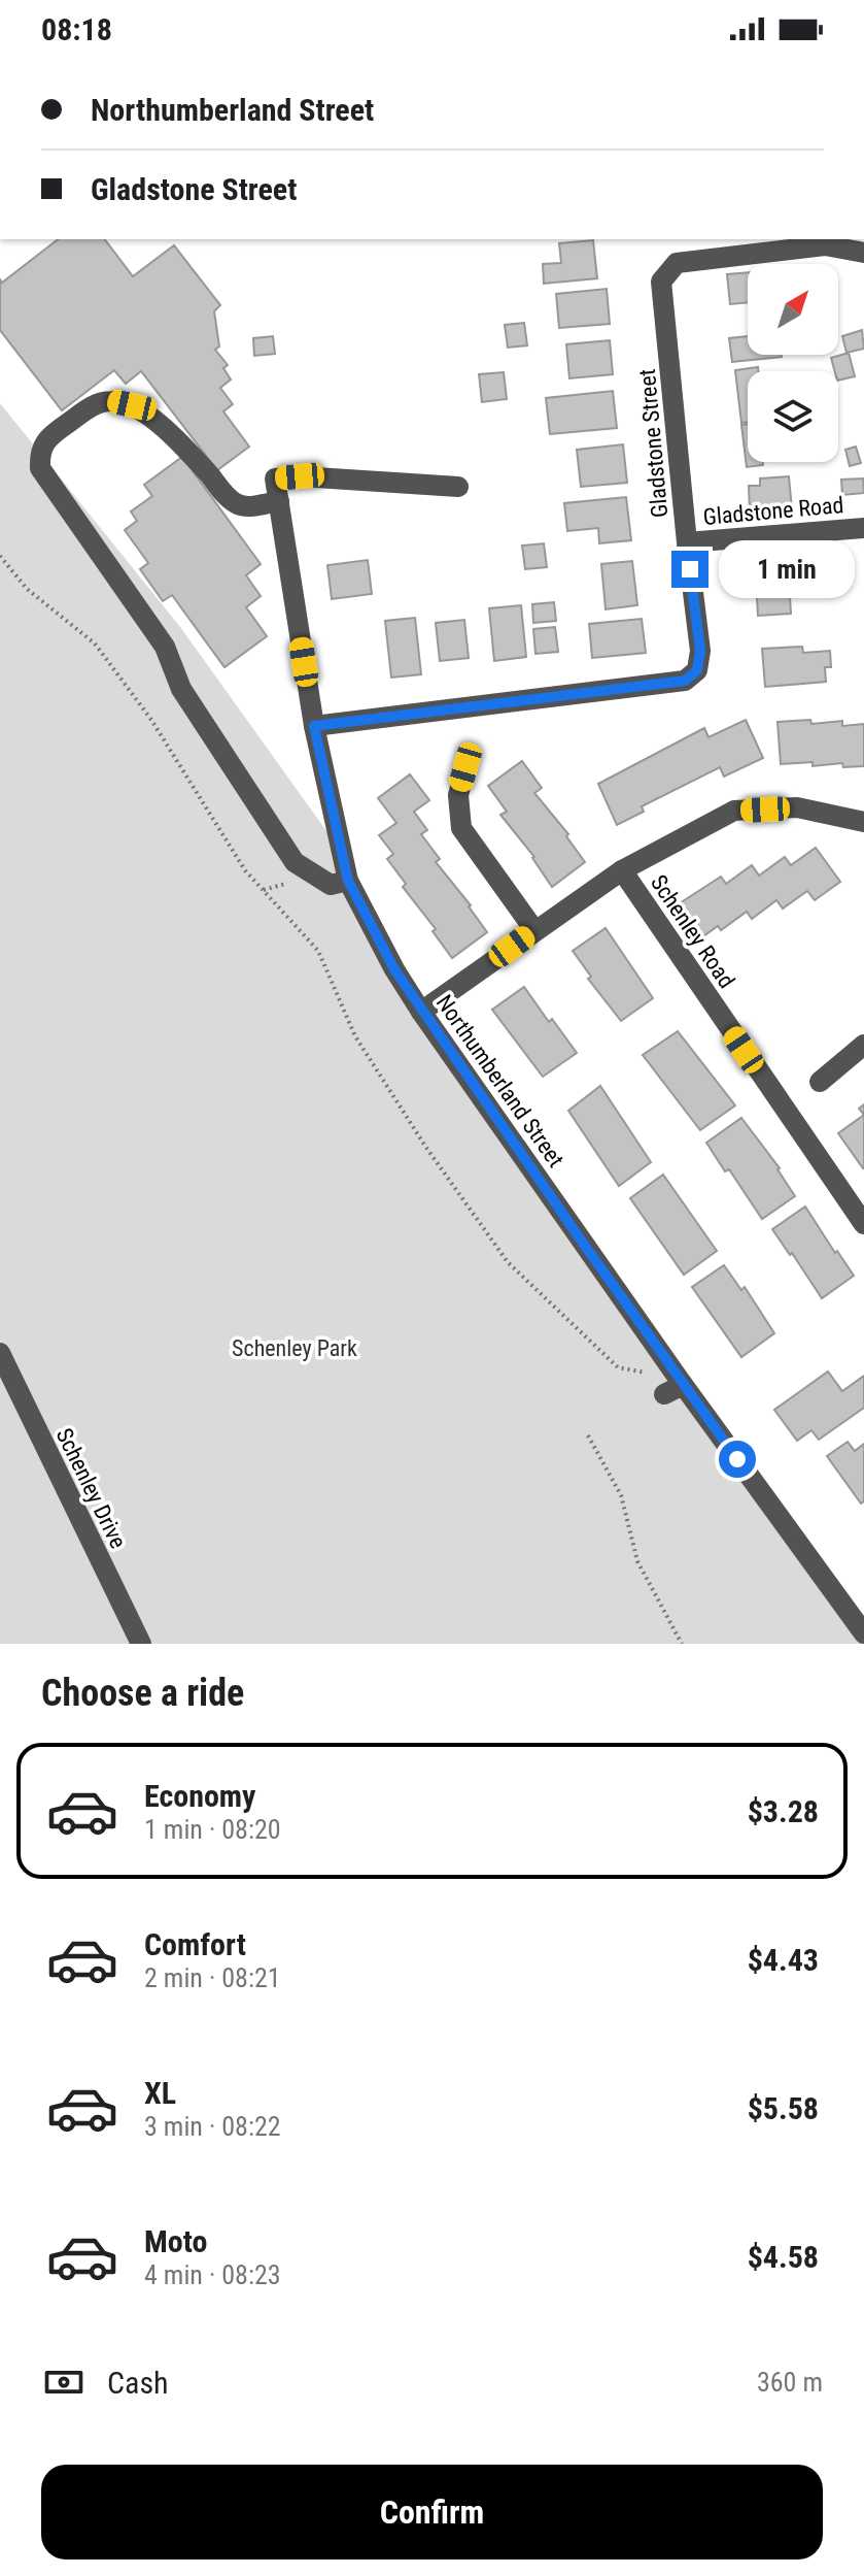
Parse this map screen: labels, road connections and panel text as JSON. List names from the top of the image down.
{
  "streets": {
    "street": [
      "Gladstone Street",
      "Gladstone Road",
      "Schenley Road",
      "Northumberland Street",
      "Schenley Drive"
    ]
  },
  "crossings": [
    ["Gladstone Street", "Gladstone Road"],
    ["Gladstone Street", "Northumberland Street"],
    ["Schenley Road", "Northumberland Street"]
  ],
  "parks": ["Schenley Park"],
  "north": "top right",
  "page": {
    "status": "08:18",
    "banner": ["Northumberland Street", "Gladstone Street"],
    "bubble": "1 min",
    "heading": "Choose a ride",
    "list": [
      {
        "name": "Economy",
        "note": "1 min · 08:20",
        "value": "$3.28"
      },
      {
        "name": "Comfort",
        "note": "2 min · 08:21",
        "value": "$4.43"
      },
      {
        "name": "XL",
        "note": "3 min · 08:22",
        "value": "$5.58"
      },
      {
        "name": "Moto",
        "note": "4 min · 08:23",
        "value": "$4.58"
      }
    ],
    "pay": ["Cash", "360 m"],
    "buttons": "Confirm"
  }
}
